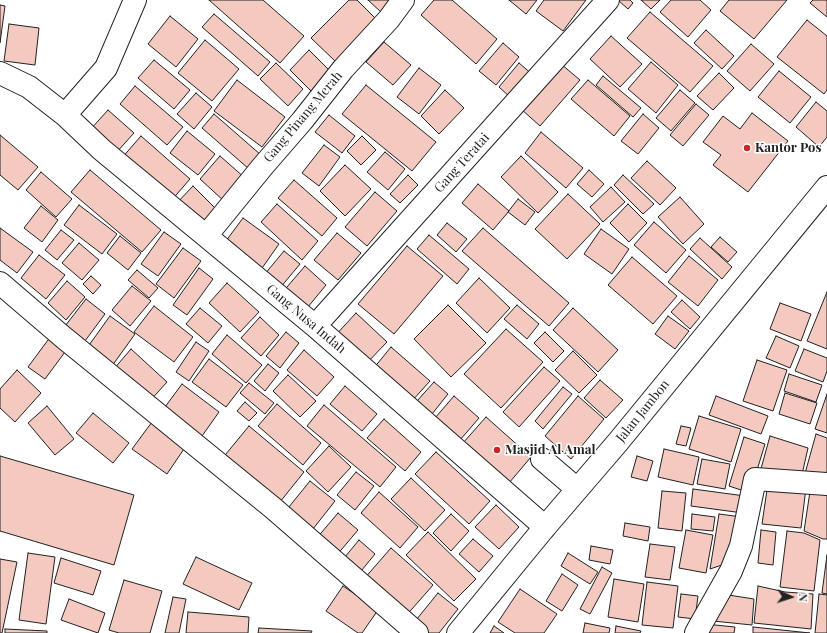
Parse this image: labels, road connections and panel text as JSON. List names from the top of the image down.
{
  "streets": {
    "street": [
      "Gang Pinang Merah",
      "Gang Teratai",
      "Gang Nusa Indah",
      "Jalan Jambon"
    ]
  },
  "crossings": [
    ["Gang Pinang Merah", "Gang Nusa Indah"],
    ["Gang Teratai", "Gang Nusa Indah"],
    ["Gang Nusa Indah", "Jalan Jambon"]
  ],
  "places": ["Kantor Pos", "Masjid Al Amal"],
  "north": "right"
}
